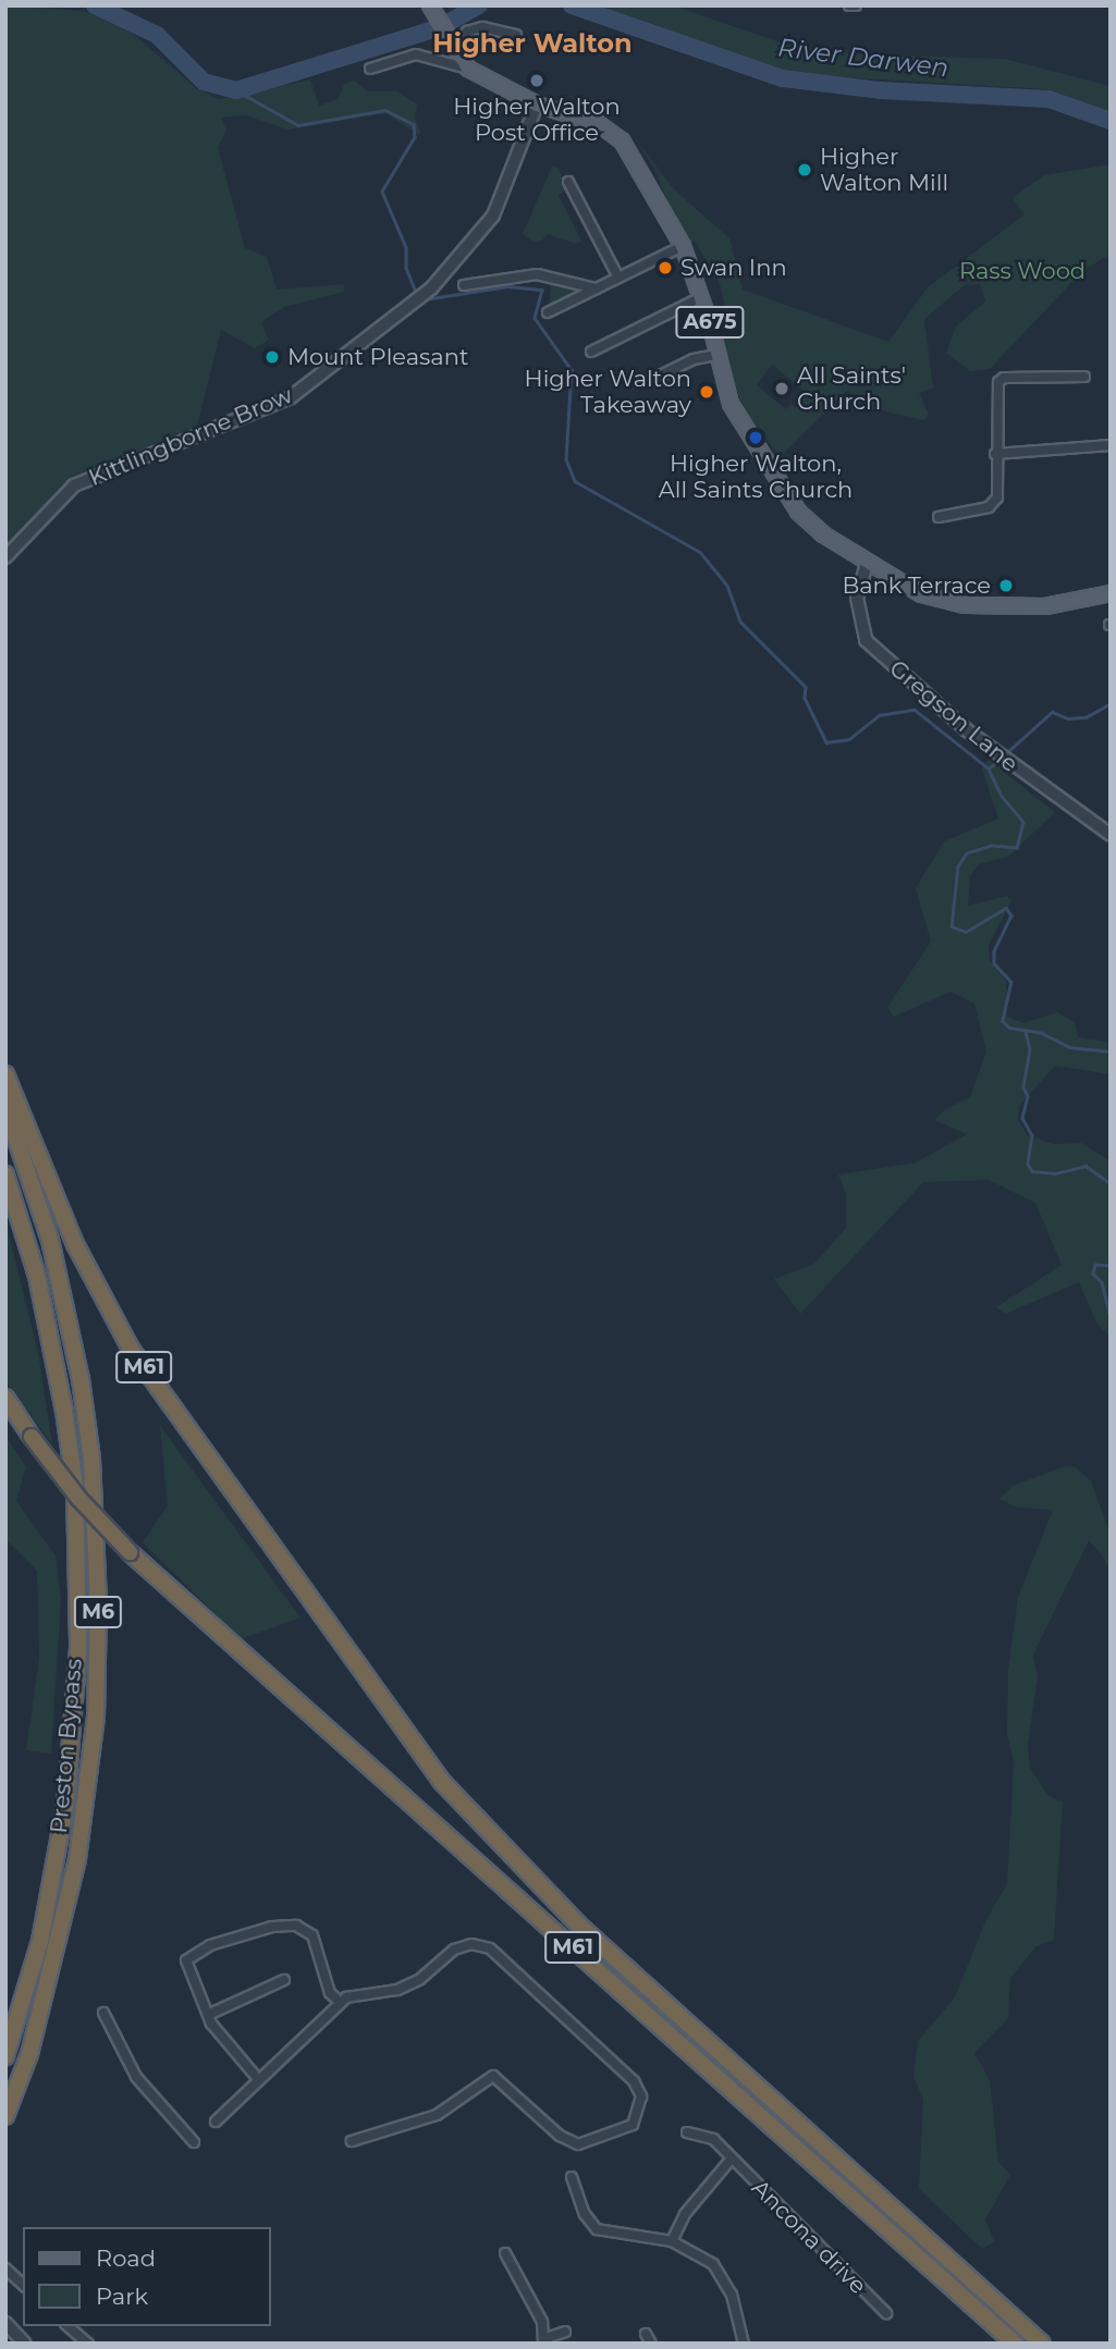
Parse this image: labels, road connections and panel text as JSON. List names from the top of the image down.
{
  "streets": {
    "highway": ["M61", "M6", "Preston Bypass"],
    "main road": ["A675"],
    "street": ["Kittlingborne Brow", "Gregson Lane", "Ancona drive"]
  },
  "crossings": [
    ["A675", "Kittlingborne Brow"],
    ["A675", "Gregson Lane"]
  ],
  "districts": ["Higher Walton"],
  "water": ["River Darwen"],
  "parks": ["Rass Wood"],
  "places": [
    "Higher Walton Post Office",
    "Higher Walton Mill",
    "Swan Inn",
    "Mount Pleasant",
    "All Saints' Church",
    "Higher Walton Takeaway",
    "Higher Walton, All Saints Church",
    "Bank Terrace"
  ],
  "legend": ["Road", "Park"]
}
